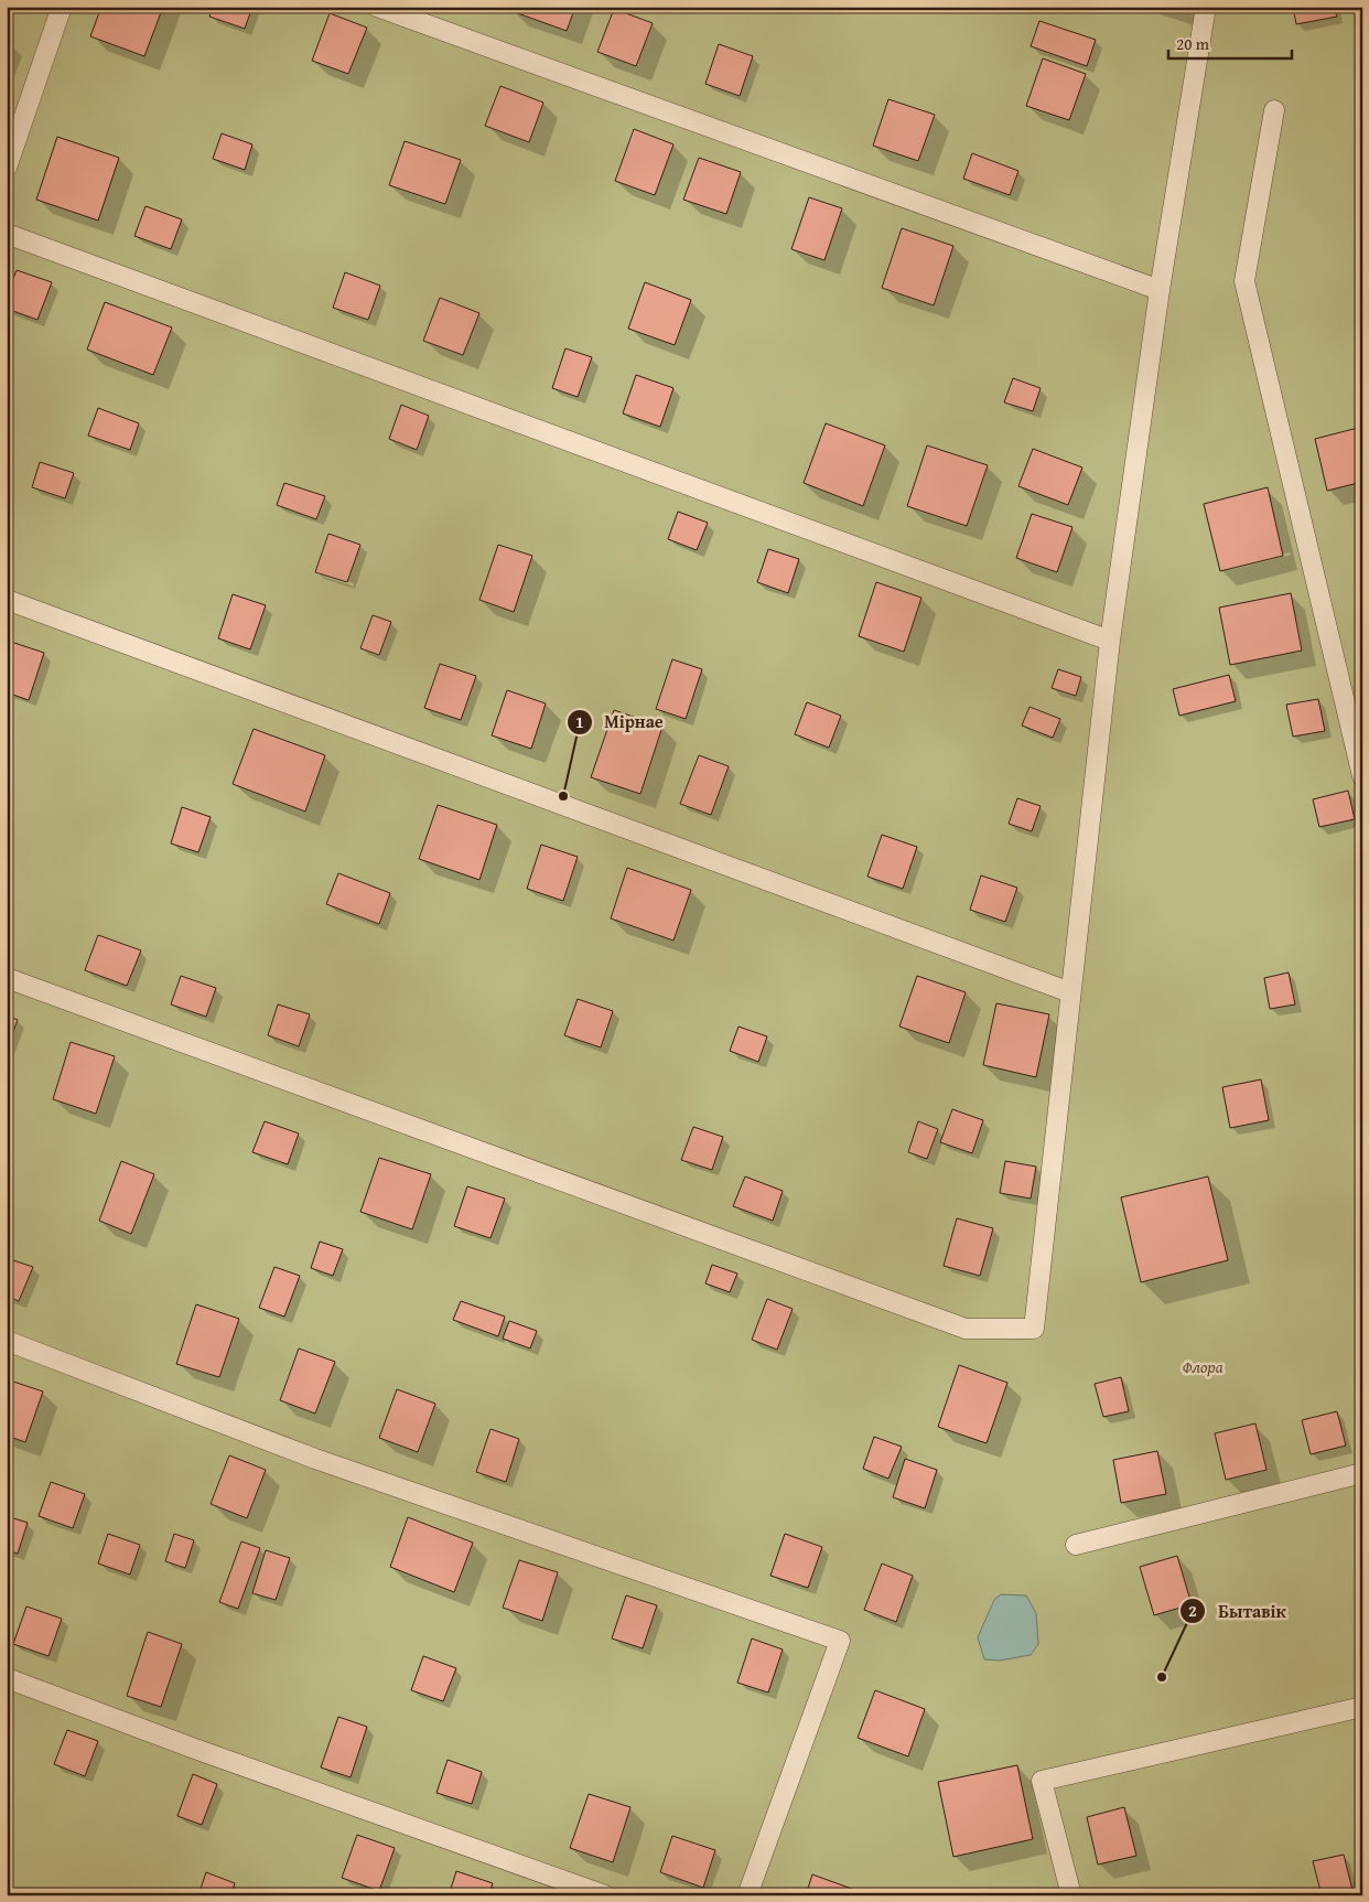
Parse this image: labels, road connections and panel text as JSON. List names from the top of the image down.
{
  "parks": ["Флора"],
  "places": ["Мірнае", "Бытавік"],
  "scale_bar": "20 m"
}
